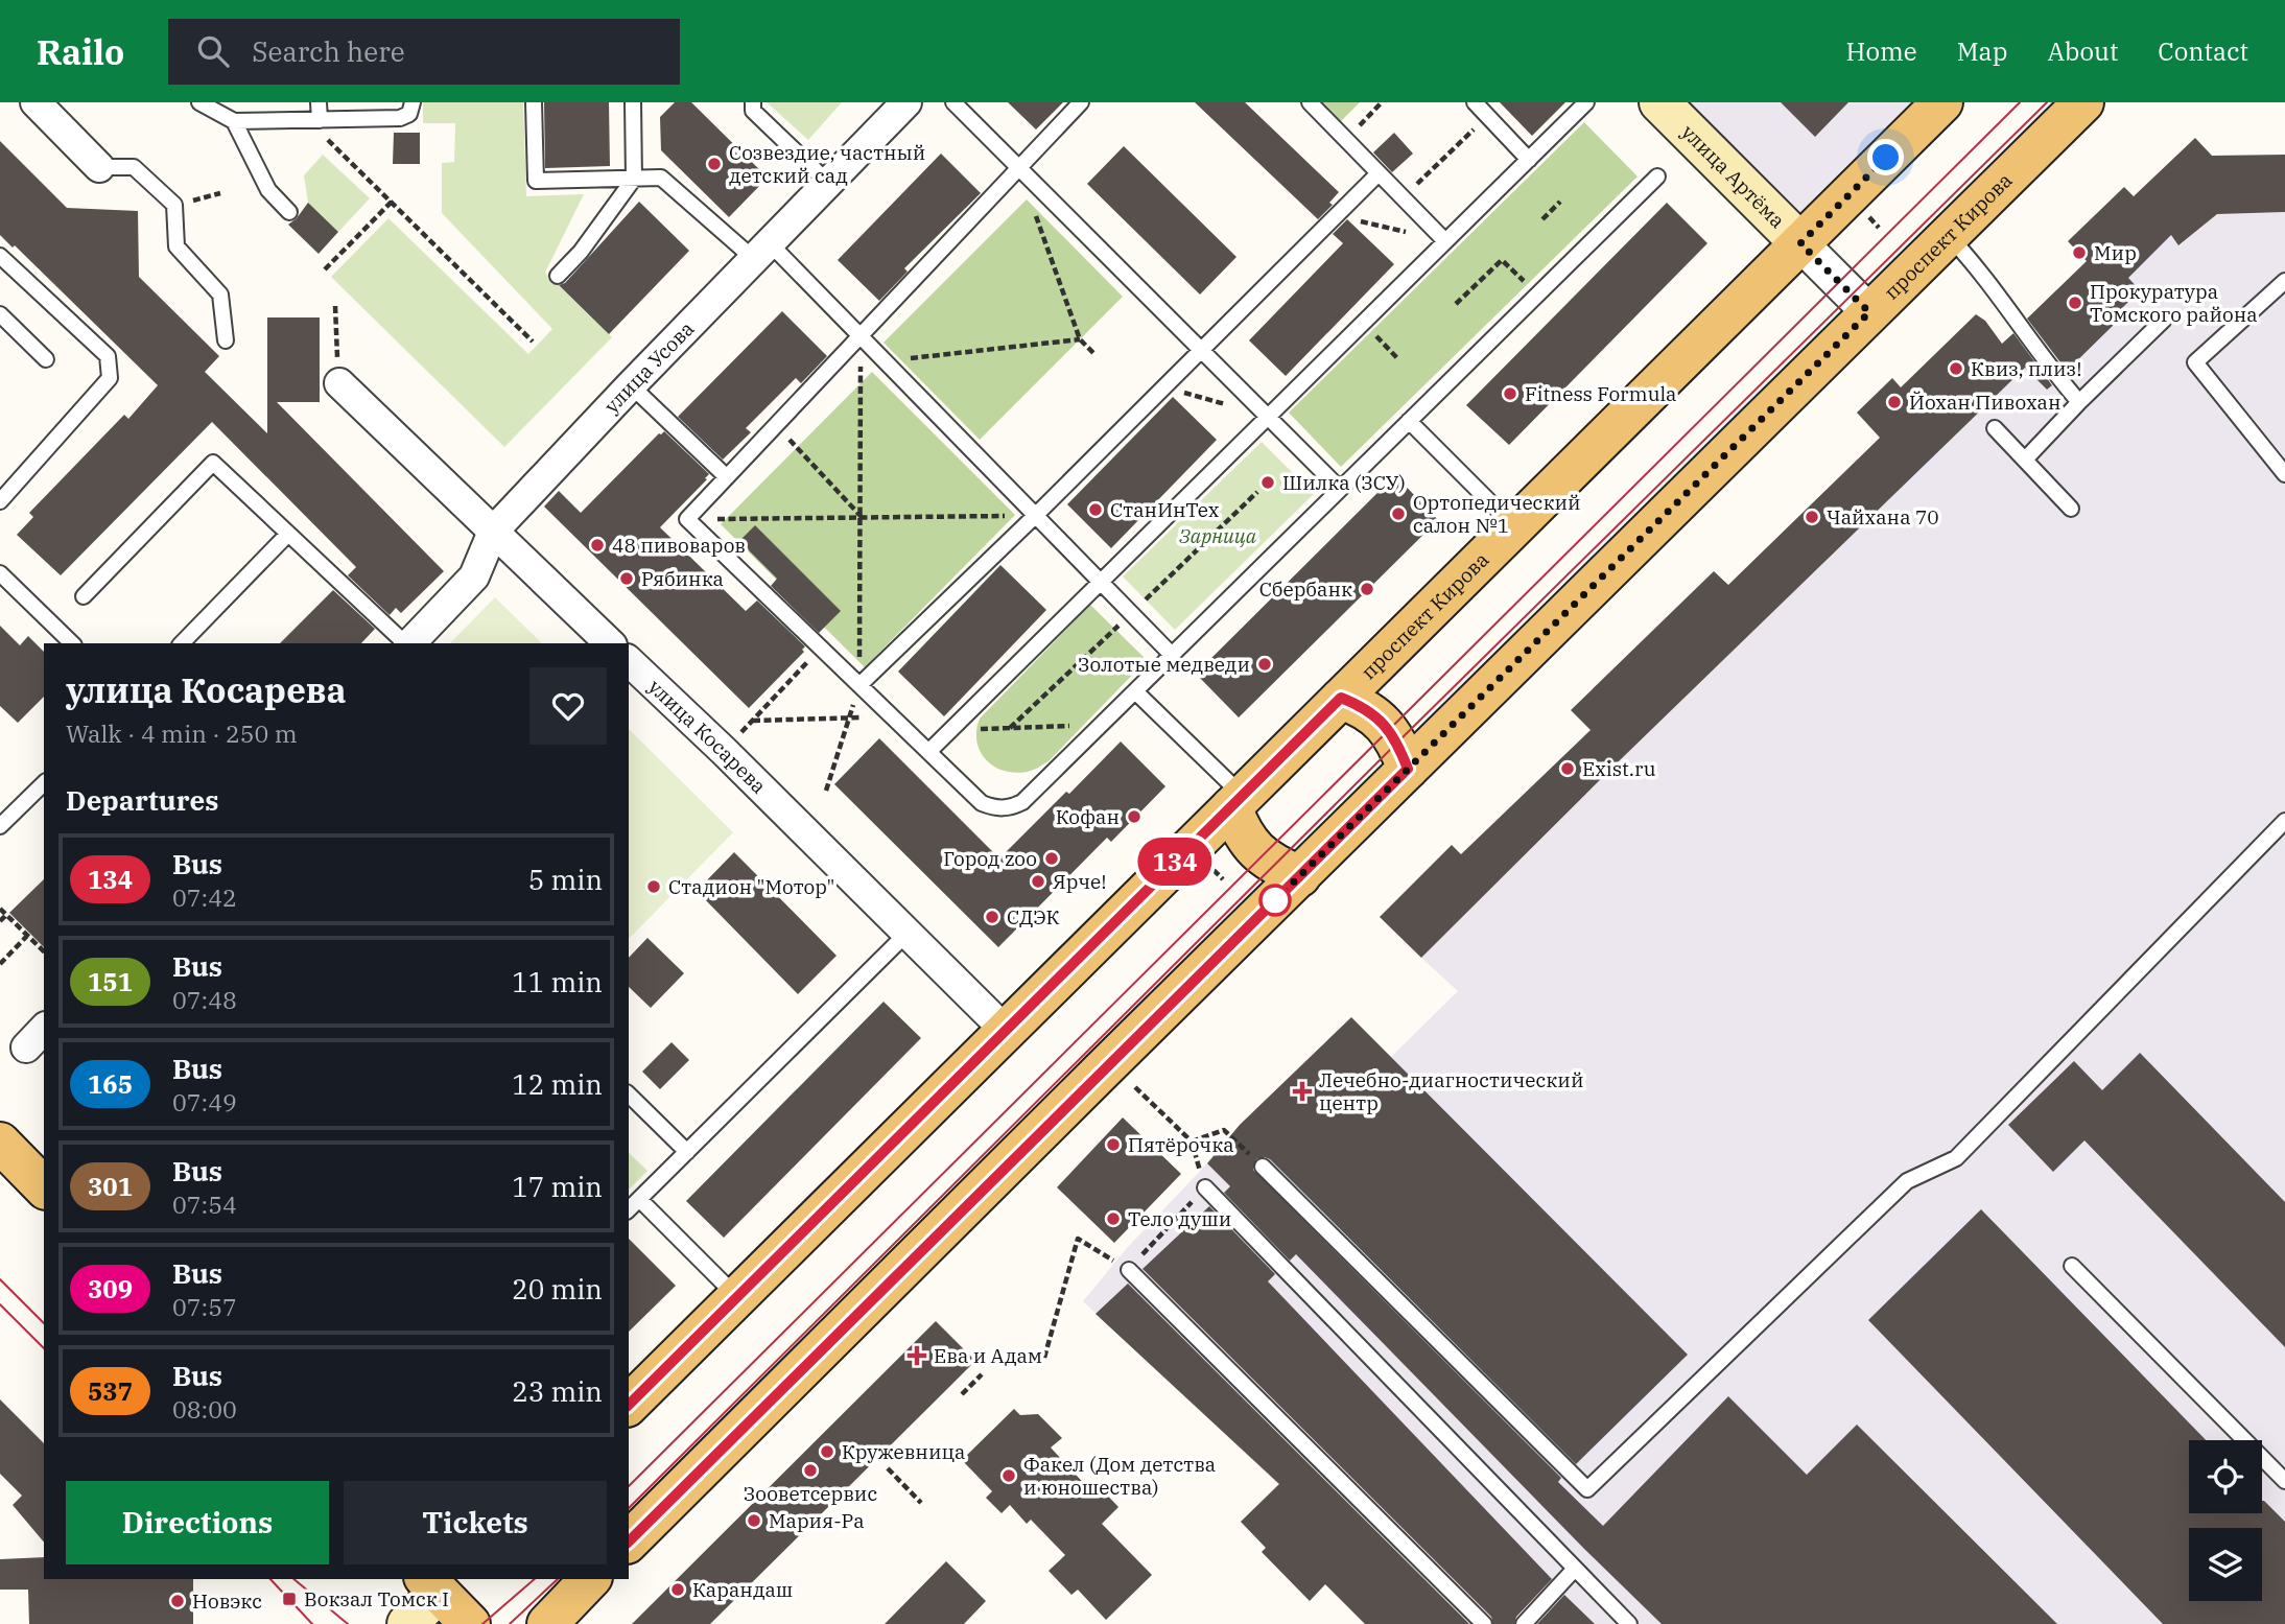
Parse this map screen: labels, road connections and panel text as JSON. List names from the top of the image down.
{
  "streets": {
    "main road": ["улица Артёма", "проспект Кирова"],
    "street": ["улица Усова", "улица Косарева"]
  },
  "crossings": [
    ["улица Артёма", "проспект Кирова"],
    ["проспект Кирова", "улица Косарева"]
  ],
  "parks": ["Зарница"],
  "places": {
    "other": [
      "Созвездие, частный детский сад",
      "Мир",
      "Прокуратура Томского района",
      "Квиз, плиз!",
      "Fitness Formula",
      "Йохан Пивохан",
      "Шилка (ЗСУ)",
      "СтанИнТех",
      "Ортопедический салон №1",
      "Чайхана 70",
      "48 пивоваров",
      "Рябинка",
      "Сбербанк",
      "Золотые медведи",
      "Exist.ru",
      "Кофан",
      "Город zoo",
      "Ярче!",
      "Стадион \"Мотор\"",
      "СДЭК",
      "Пятёрочка",
      "Тело души",
      "Кружевница",
      "Зооветсервис",
      "Факел (Дом детства и юношества)",
      "Мария-Ра",
      "Карандаш",
      "Новэкс"
    ],
    "health": ["Лечебно-диагностический центр", "Ева и Адам"],
    "transit": ["Вокзал Томск I"]
  },
  "lines": ["bus line 134"],
  "page": {
    "header": "Railo",
    "search": "Search here",
    "nav": [
      "Home",
      "Map",
      "About",
      "Contact"
    ],
    "on_map": "134",
    "heading": [
      ["улица Косарева", "Walk · 4 min · 250 m"],
      "Departures"
    ],
    "list": [
      {
        "mark": "134",
        "name": "Bus",
        "note": "07:42",
        "value": "5 min"
      },
      {
        "mark": "151",
        "name": "Bus",
        "note": "07:48",
        "value": "11 min"
      },
      {
        "mark": "165",
        "name": "Bus",
        "note": "07:49",
        "value": "12 min"
      },
      {
        "mark": "301",
        "name": "Bus",
        "note": "07:54",
        "value": "17 min"
      },
      {
        "mark": "309",
        "name": "Bus",
        "note": "07:57",
        "value": "20 min"
      },
      {
        "mark": "537",
        "name": "Bus",
        "note": "08:00",
        "value": "23 min"
      }
    ],
    "buttons": ["Directions", "Tickets"]
  }
}
